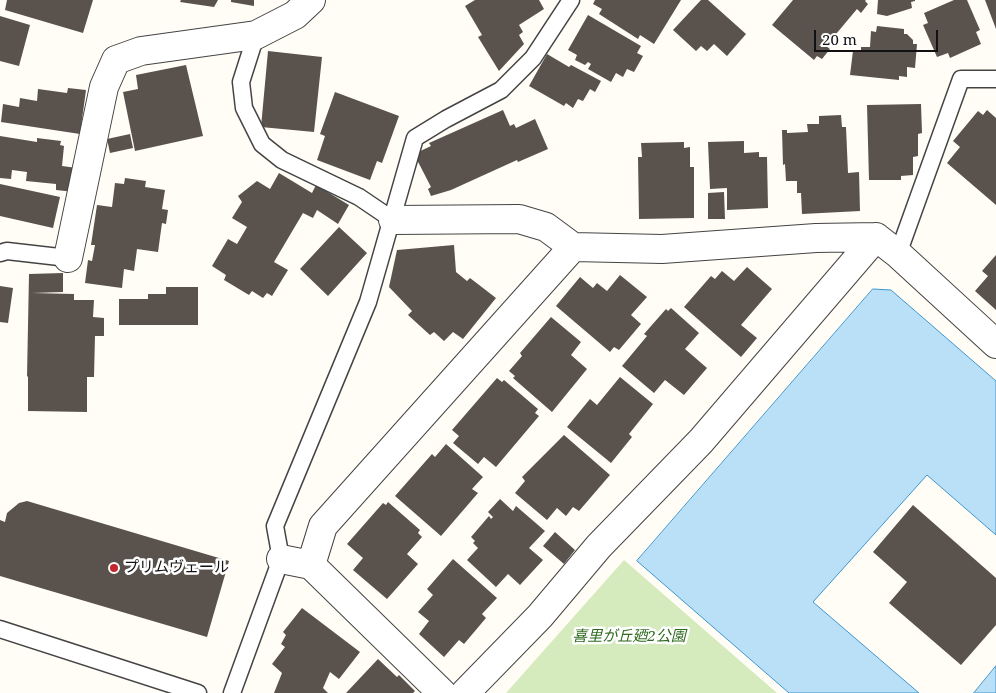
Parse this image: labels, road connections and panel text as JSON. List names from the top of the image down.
{
  "parks": ["喜里が丘廼2公園"],
  "places": ["プリムヴェール"],
  "scale_bar": "20 m"
}
